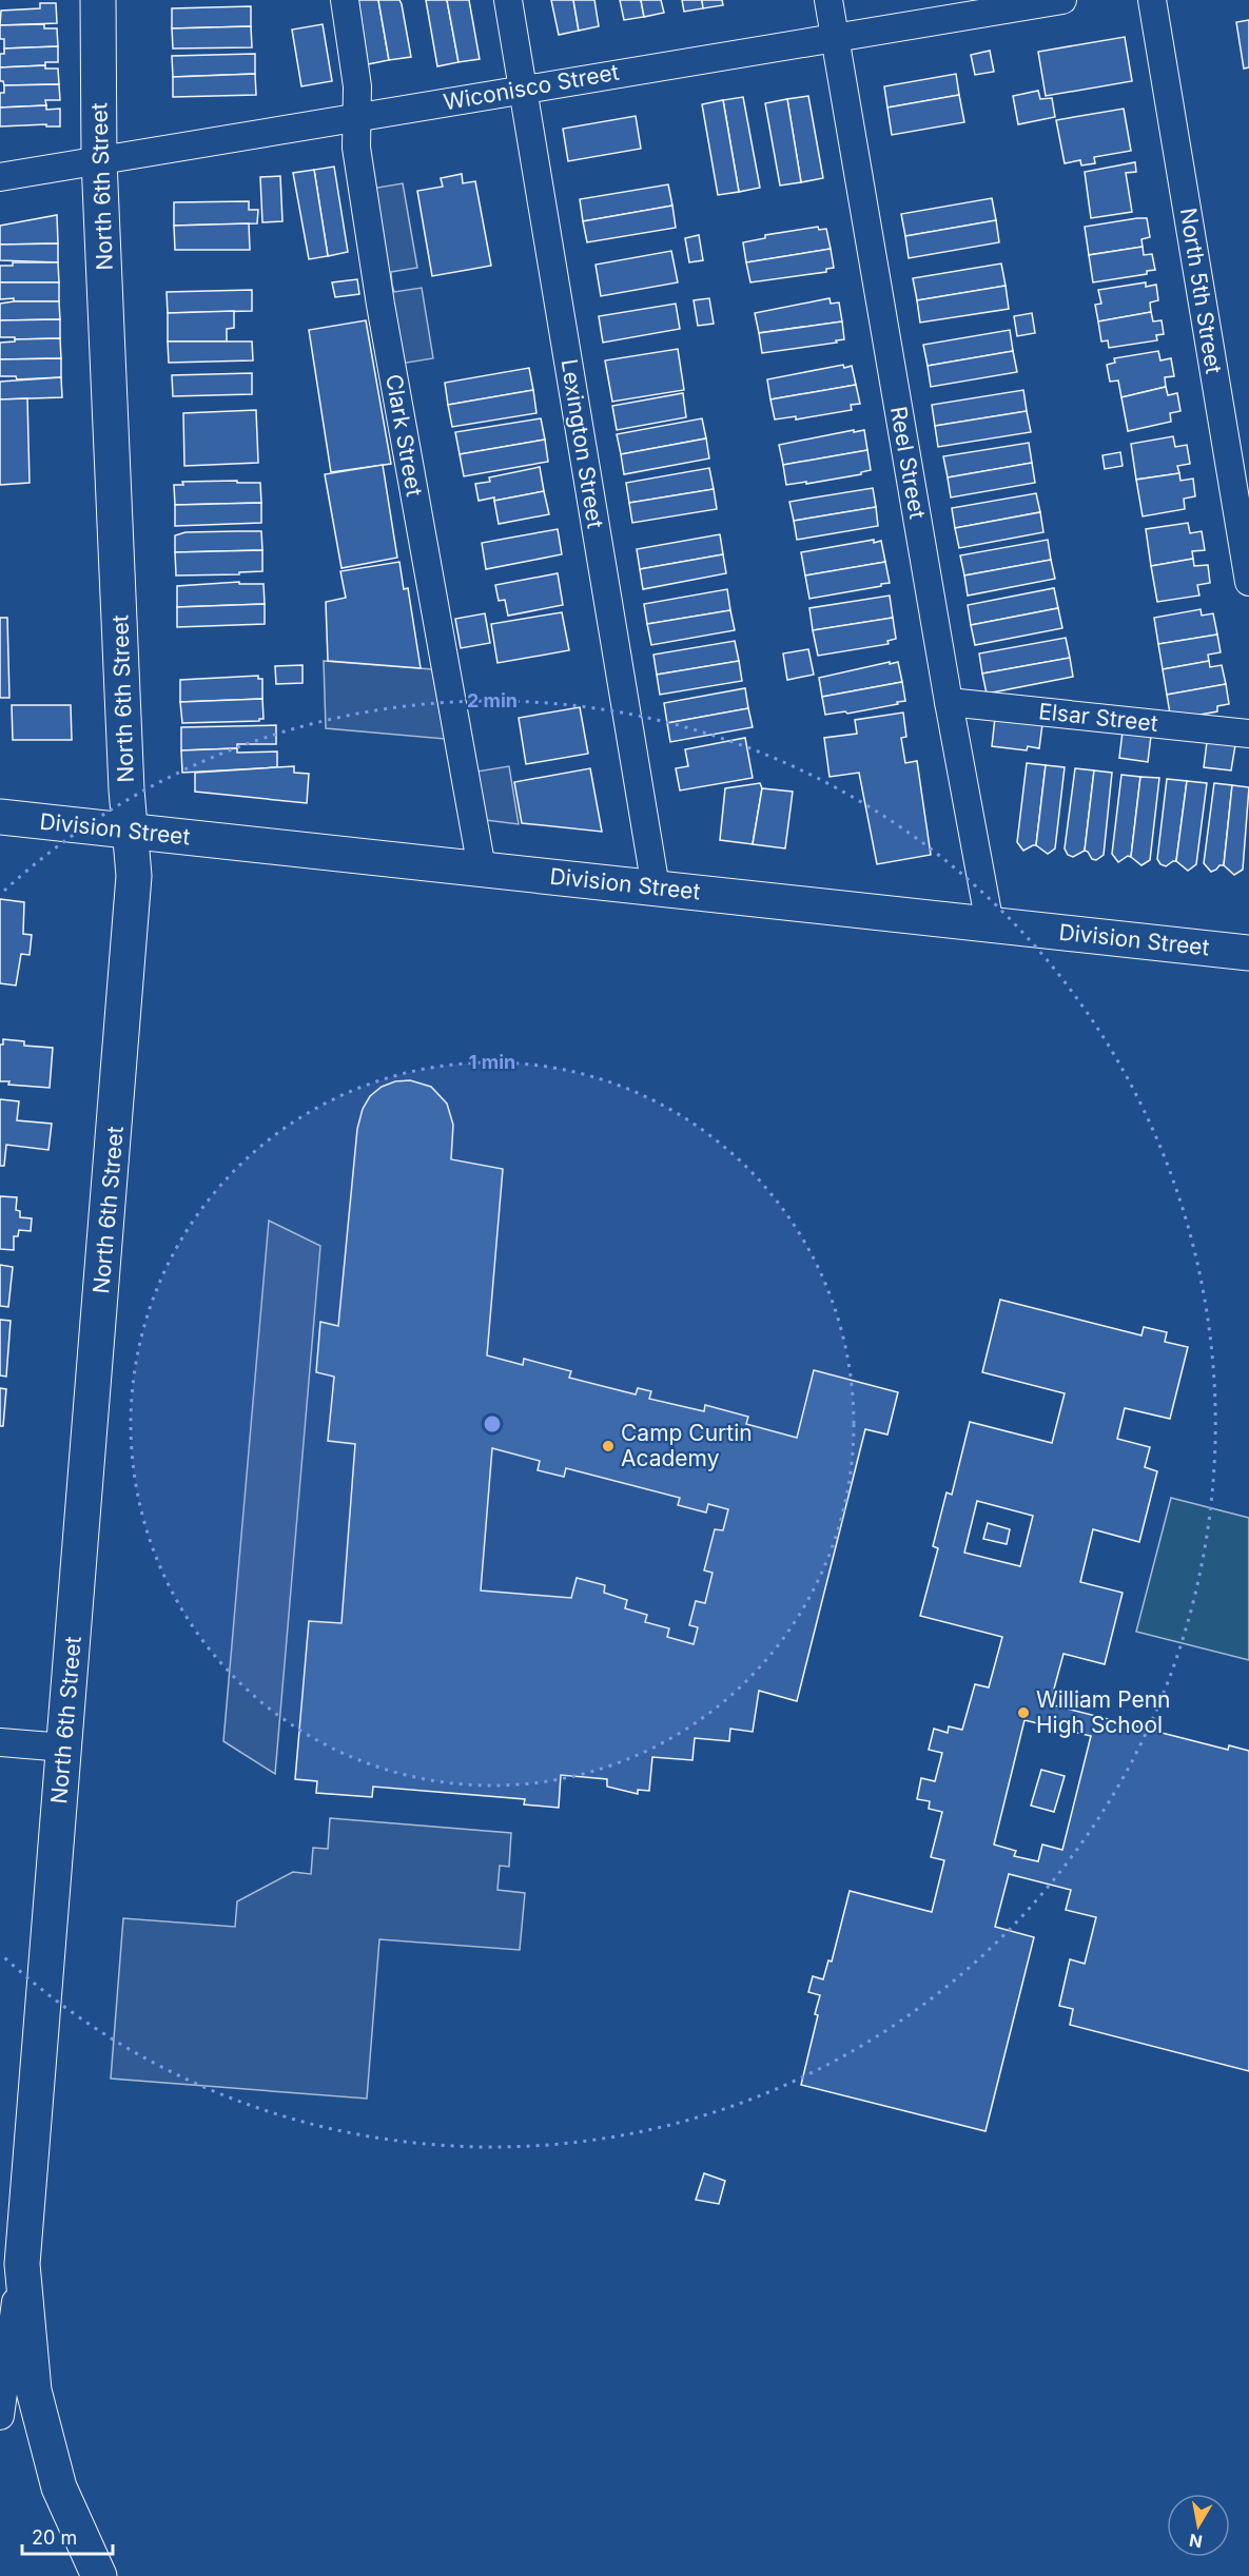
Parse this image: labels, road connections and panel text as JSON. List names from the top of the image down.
{
  "streets": {
    "main road": ["North 6th Street", "Division Street"],
    "street": [
      "Wiconisco Street",
      "North 5th Street",
      "Clark Street",
      "Lexington Street",
      "Reel Street",
      "Elsar Street"
    ]
  },
  "crossings": [
    ["Wiconisco Street", "North 6th Street"],
    ["Wiconisco Street", "Clark Street"],
    ["Wiconisco Street", "Lexington Street"],
    ["Wiconisco Street", "Reel Street"],
    ["North 6th Street", "Division Street"],
    ["Clark Street", "Division Street"],
    ["Lexington Street", "Division Street"],
    ["Reel Street", "Elsar Street"],
    ["Reel Street", "Division Street"]
  ],
  "places": ["Camp Curtin Academy", "William Penn High School"],
  "scale_bar": "20 m",
  "north": "bottom",
  "rings": ["2 min", "1 min"]
}
